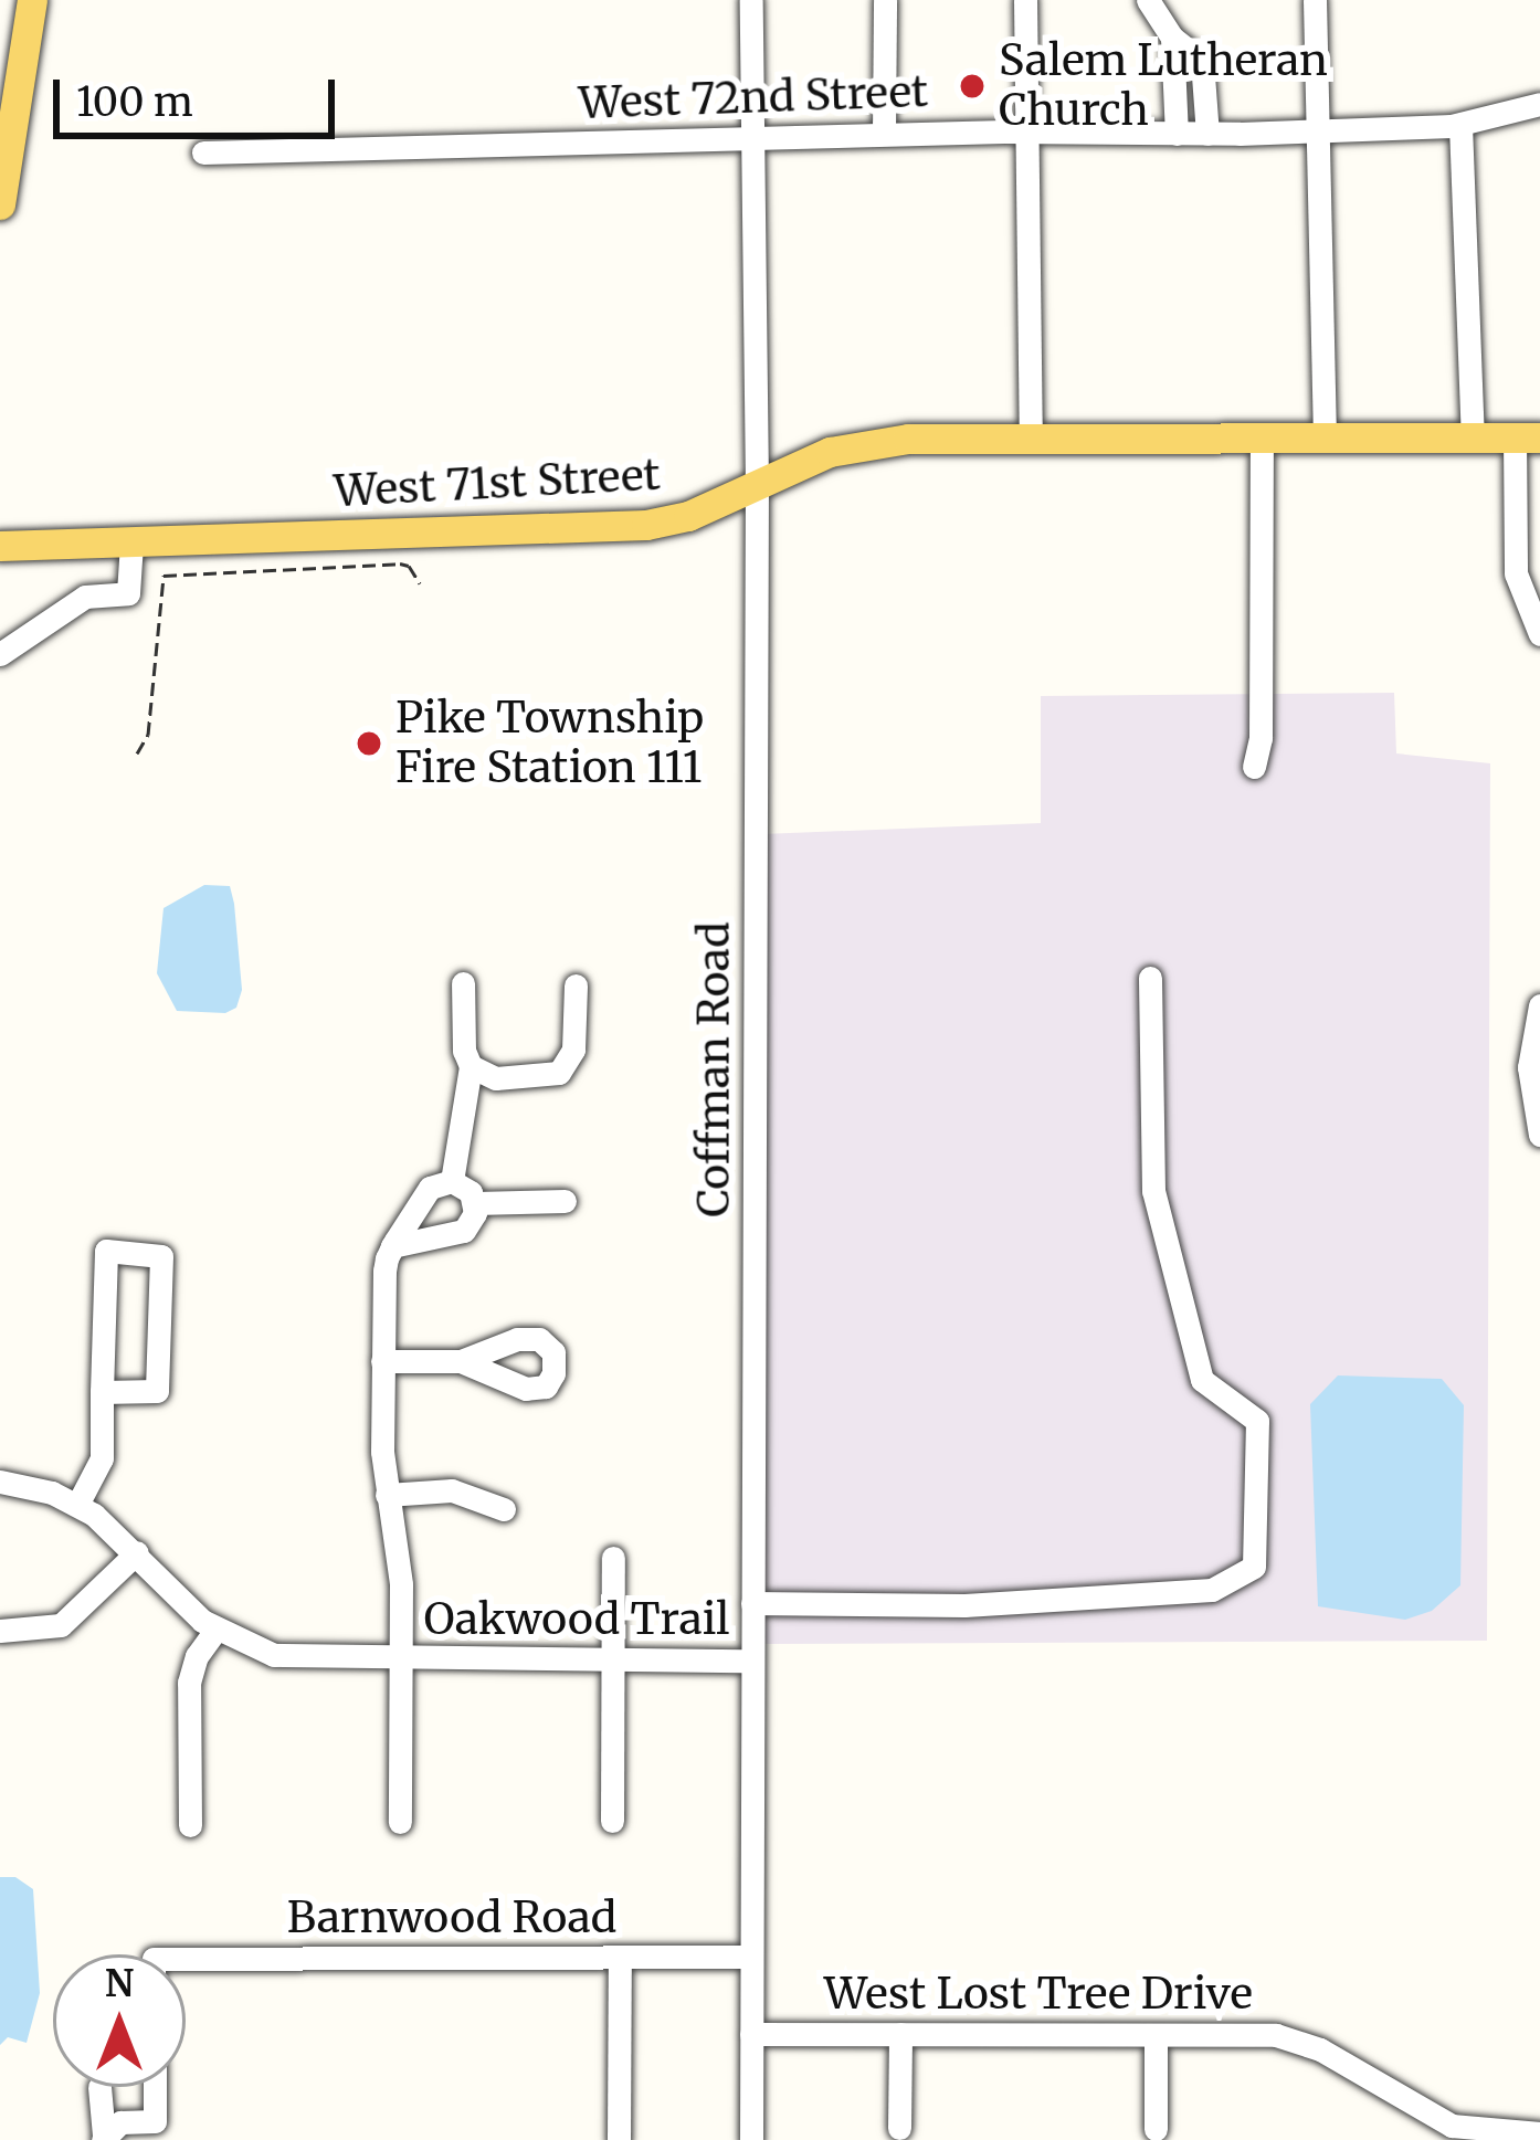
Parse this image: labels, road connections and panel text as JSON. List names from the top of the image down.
{
  "streets": {
    "main road": ["West 71st Street"],
    "street": [
      "West 72nd Street",
      "Coffman Road",
      "Oakwood Trail",
      "Barnwood Road",
      "West Lost Tree Drive"
    ]
  },
  "crossings": [
    ["West 72nd Street", "Coffman Road"],
    ["West 71st Street", "Coffman Road"],
    ["Coffman Road", "Oakwood Trail"],
    ["Coffman Road", "Barnwood Road"],
    ["Coffman Road", "West Lost Tree Drive"]
  ],
  "places": ["Salem Lutheran Church", "Pike Township Fire Station 111"],
  "scale_bar": "100 m",
  "north": "top"
}
